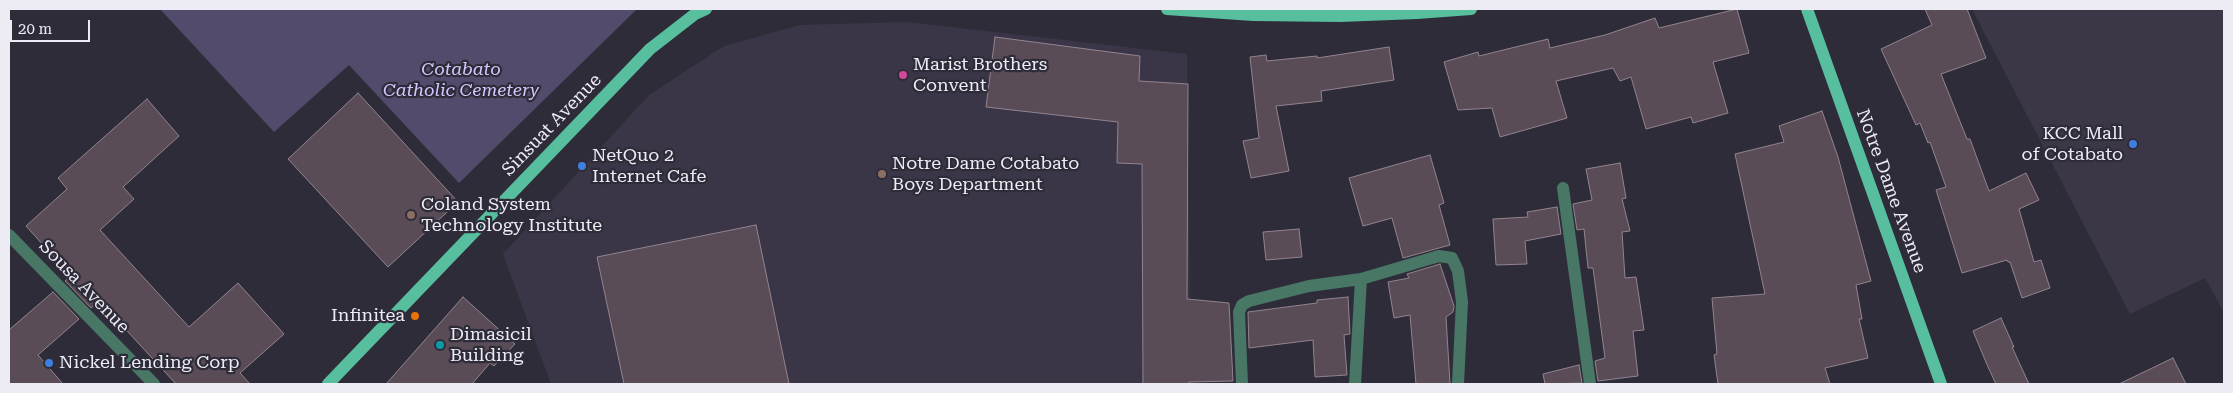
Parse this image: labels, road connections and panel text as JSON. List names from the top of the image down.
{
  "streets": {
    "main road": ["Sinsuat Avenue", "Notre Dame Avenue"],
    "street": ["Sousa Avenue"]
  },
  "parks": ["Cotabato Catholic Cemetery"],
  "places": [
    "Marist Brothers Convent",
    "KCC Mall of Cotabato",
    "NetQuo 2 Internet Cafe",
    "Notre Dame Cotabato Boys Department",
    "Coland System Technology Institute",
    "Infinitea",
    "Dimasicil Building",
    "Nickel Lending Corp"
  ],
  "scale_bar": "20 m"
}
